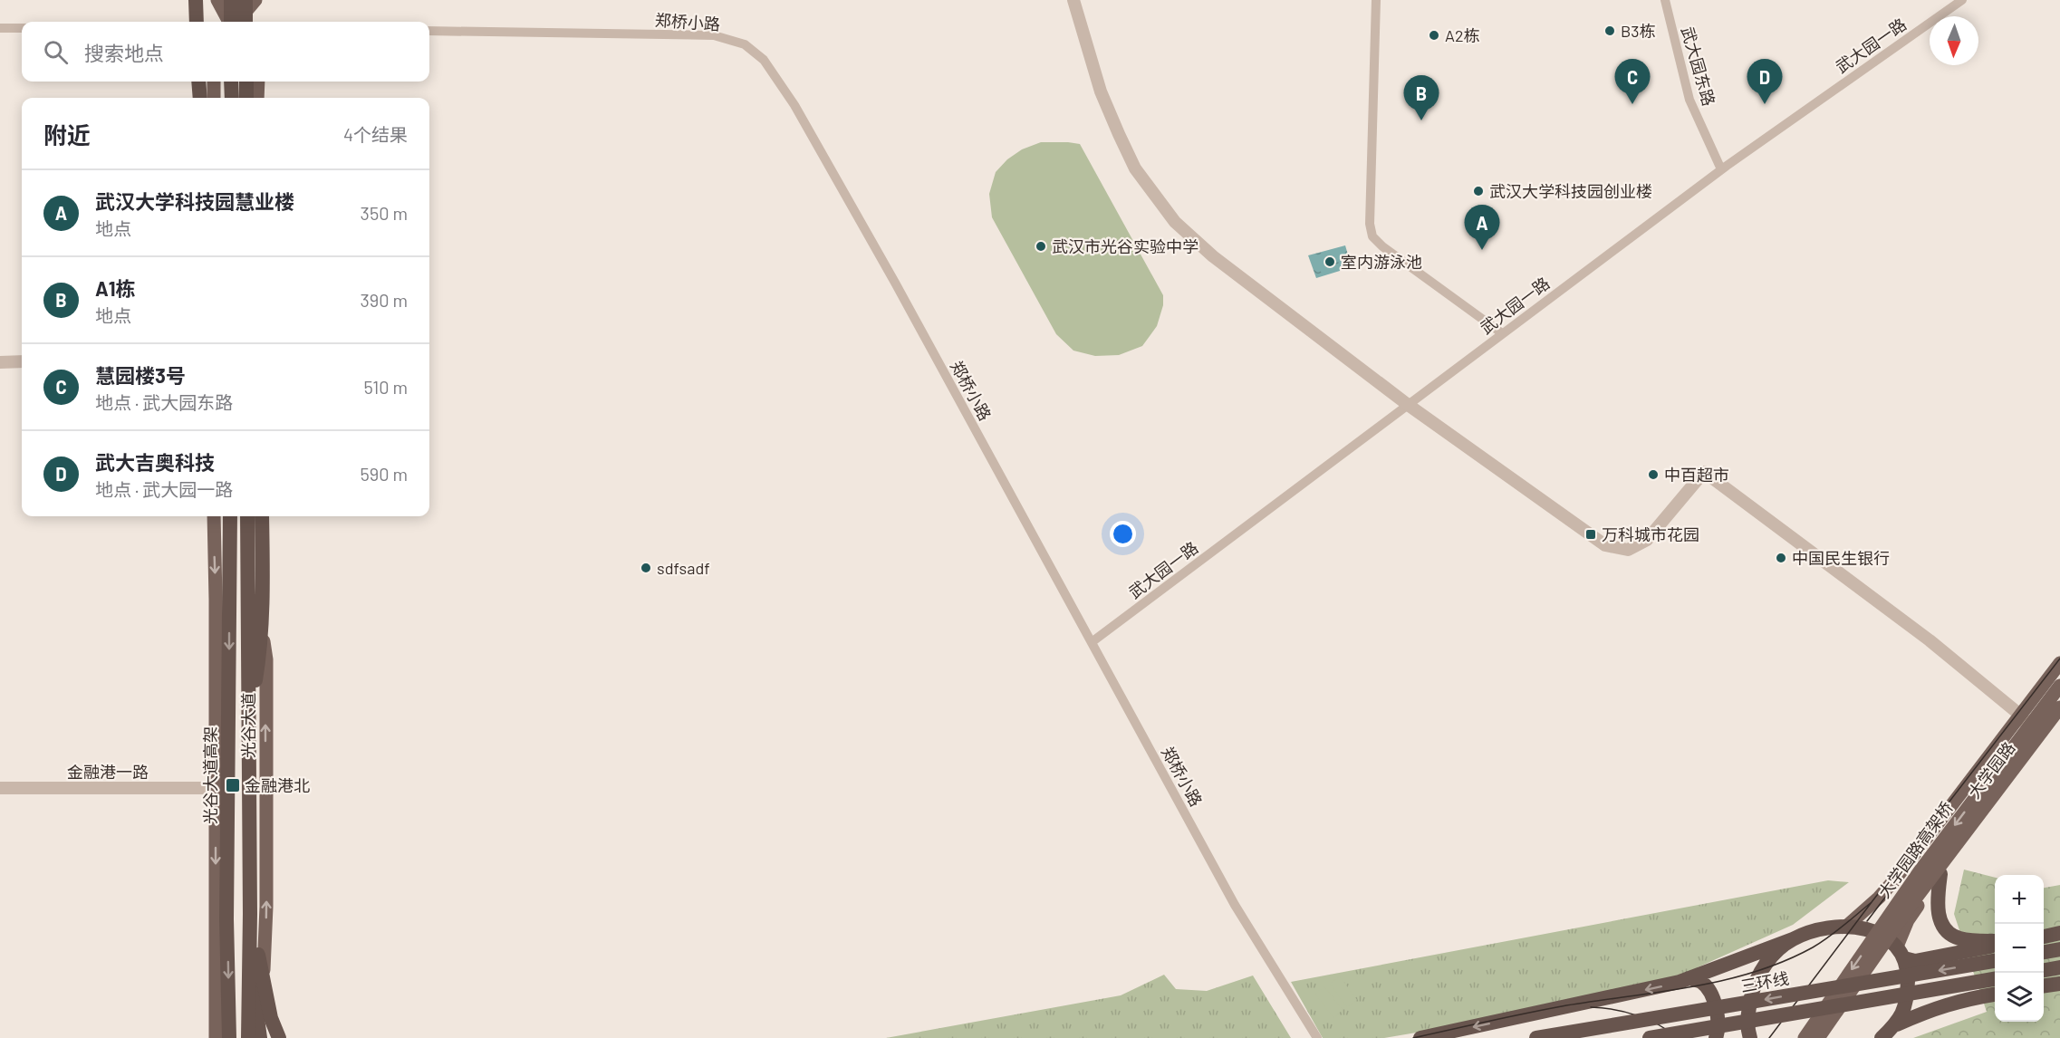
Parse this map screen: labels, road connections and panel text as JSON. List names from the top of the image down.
{
  "streets": {
    "highway": ["光谷大道高架", "三环线"],
    "main road": ["光谷大道", "大学园路", "大学园路高架桥"],
    "street": [
      "郑桥小路",
      "武大园一路",
      "武大园东路",
      "金融港一路"
    ]
  },
  "crossings": [
    ["郑桥小路", "武大园一路"],
    ["武大园一路", "武大园东路"],
    ["光谷大道", "金融港一路"],
    ["光谷大道", "光谷大道高架"]
  ],
  "one_way": ["大学园路高架桥"],
  "places": {
    "other": [
      "B3栋",
      "A2栋",
      "武汉大学科技园创业楼",
      "武汉市光谷实验中学",
      "室内游泳池",
      "中百超市",
      "中国民生银行",
      "sdfsadf"
    ],
    "transit": ["万科城市花园", "金融港北"]
  },
  "north": "bottom",
  "page": {
    "search": "搜索地点",
    "pins": [
      "C",
      "D",
      "B",
      "A"
    ],
    "heading": ["附近", "4个结果"],
    "list": [
      {
        "mark": "A",
        "name": "武汉大学科技园慧业楼",
        "note": "地点",
        "value": "350 m"
      },
      {
        "mark": "B",
        "name": "A1栋",
        "note": "地点",
        "value": "390 m"
      },
      {
        "mark": "C",
        "name": "慧园楼3号",
        "note": "地点 · 武大园东路",
        "value": "510 m"
      },
      {
        "mark": "D",
        "name": "武大吉奥科技",
        "note": "地点 · 武大园一路",
        "value": "590 m"
      }
    ],
    "map_buttons": ["+", "−"]
  }
}
